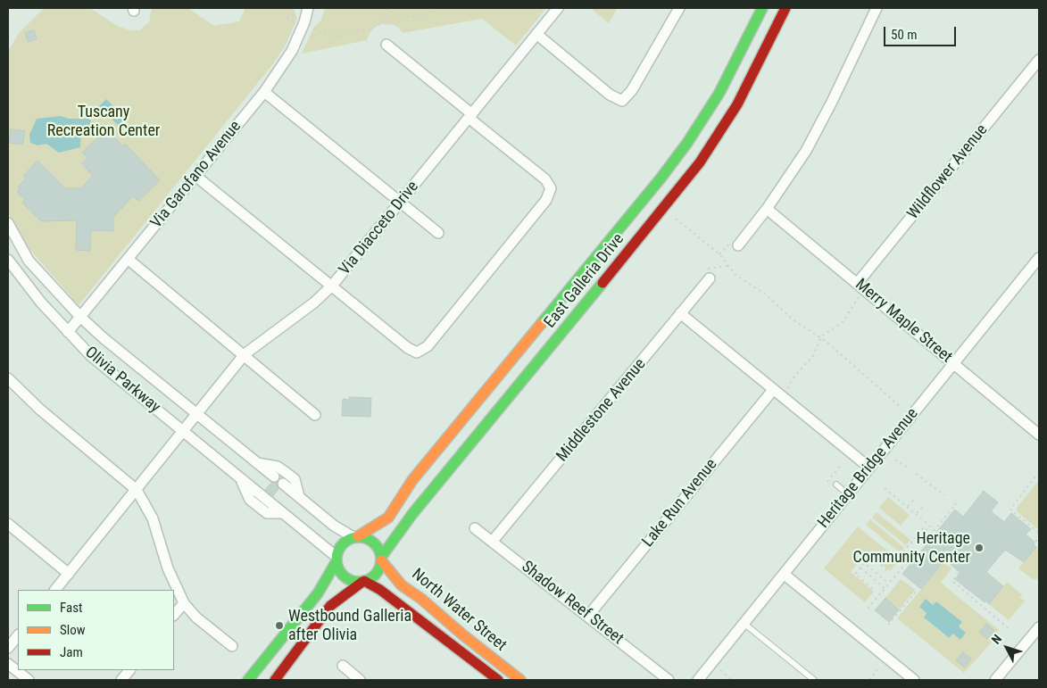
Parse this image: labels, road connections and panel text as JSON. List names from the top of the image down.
{
  "streets": {
    "main road": ["East Galleria Drive", "North Water Street"],
    "street": [
      "Wildflower Avenue",
      "Via Garofano Avenue",
      "Via Diacceto Drive",
      "Merry Maple Street",
      "Olivia Parkway",
      "Middlestone Avenue",
      "Heritage Bridge Avenue",
      "Lake Run Avenue",
      "Shadow Reef Street"
    ]
  },
  "crossings": [
    ["Wildflower Avenue", "Merry Maple Street"],
    ["Via Garofano Avenue", "Olivia Parkway"],
    ["Via Diacceto Drive", "Olivia Parkway"],
    ["East Galleria Drive", "Olivia Parkway"],
    ["East Galleria Drive", "North Water Street"],
    ["Merry Maple Street", "Heritage Bridge Avenue"],
    ["Olivia Parkway", "North Water Street"],
    ["Middlestone Avenue", "Shadow Reef Street"],
    ["Lake Run Avenue", "Shadow Reef Street"]
  ],
  "parks": ["Tuscany Recreation Center"],
  "places": ["Heritage Community Center", "Westbound Galleria after Olivia"],
  "legend": ["Fast", "Slow", "Jam"],
  "scale_bar": "50 m",
  "north": "top left"
}
